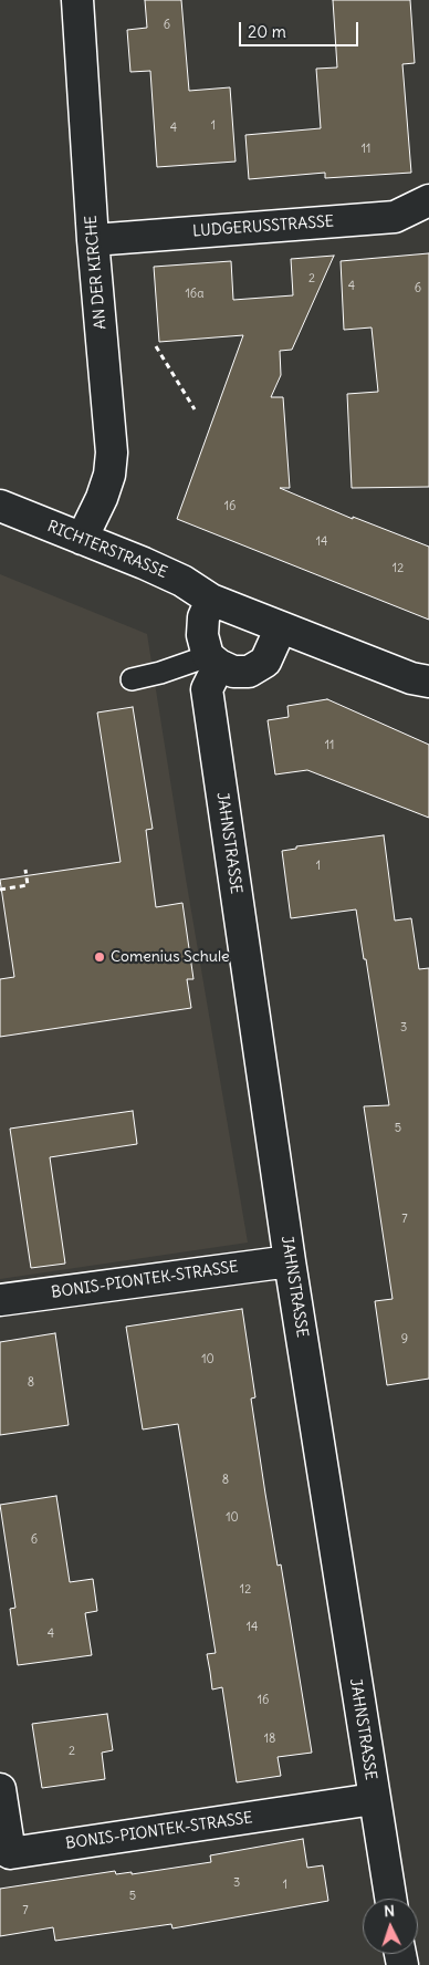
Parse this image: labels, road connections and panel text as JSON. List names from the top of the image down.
{
  "streets": {
    "street": [
      "LUDGERUSSTRASSE",
      "AN DER KIRCHE",
      "RICHTERSTRASSE",
      "JAHNSTRASSE",
      "BONIS-PIONTEK-STRASSE"
    ]
  },
  "crossings": [
    ["LUDGERUSSTRASSE", "AN DER KIRCHE"],
    ["AN DER KIRCHE", "RICHTERSTRASSE"],
    ["JAHNSTRASSE", "BONIS-PIONTEK-STRASSE"]
  ],
  "places": ["Comenius Schule"],
  "house_numbers": [
    "6",
    "1",
    "4",
    "11",
    "2",
    "4",
    "6",
    "16a",
    "16",
    "14",
    "12",
    "11",
    "1",
    "3",
    "5",
    "7",
    "9",
    "10",
    "8",
    "8",
    "10",
    "6",
    "12",
    "14",
    "4",
    "16",
    "18",
    "2",
    "3",
    "1",
    "5",
    "7"
  ],
  "scale_bar": "20 m",
  "north": "top"
}
